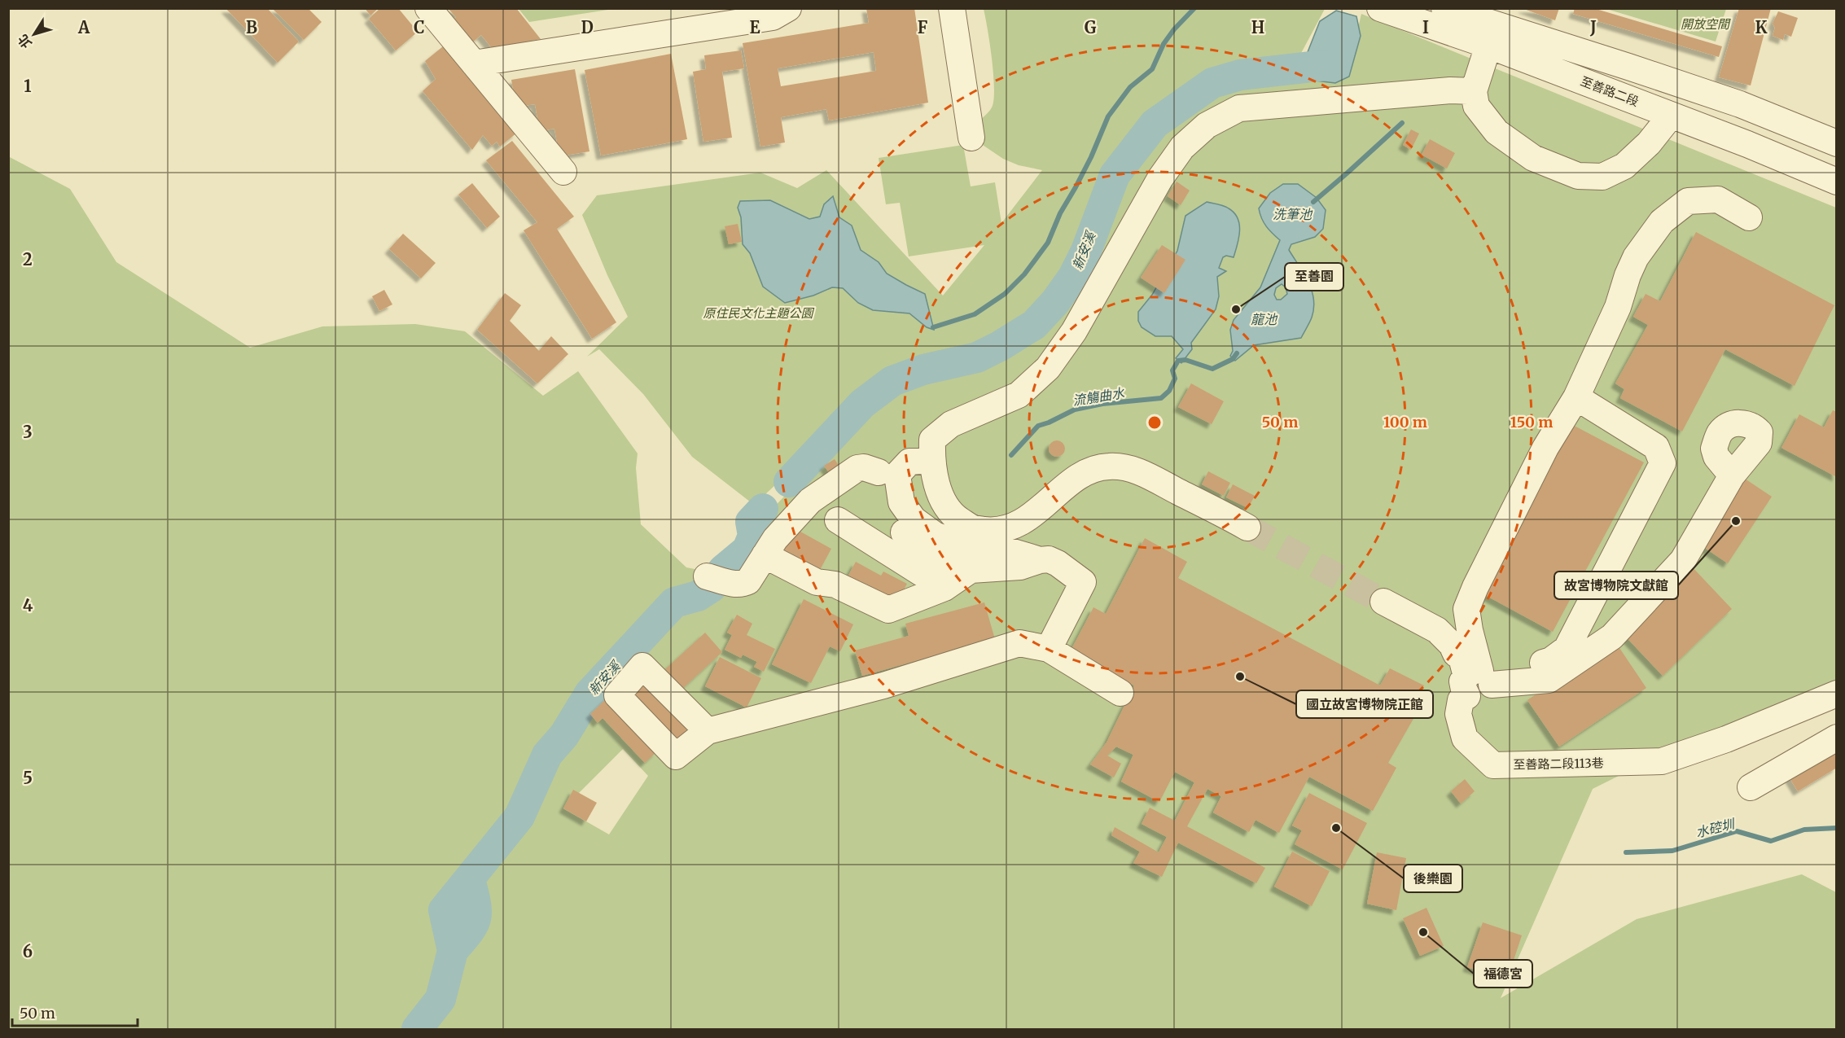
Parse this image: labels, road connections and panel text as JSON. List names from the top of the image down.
{
  "streets": {
    "street": ["至善路二段", "至善路二段113巷"]
  },
  "water": [
    "洗筆池",
    "新安溪",
    "龍池",
    "流觴曲水",
    "水硿圳"
  ],
  "parks": ["開放空間", "原住民文化主題公園"],
  "places": [
    "至善園",
    "故宮博物院文獻館",
    "國立故宮博物院正館",
    "後樂園",
    "福德宮"
  ],
  "scale_bar": "50 m",
  "north": "bottom left",
  "grid": {
    "columns": [
      "A",
      "B",
      "C",
      "D",
      "E",
      "F",
      "G",
      "H",
      "I",
      "J",
      "K"
    ],
    "rows": [
      "1",
      "2",
      "3",
      "4",
      "5",
      "6"
    ]
  },
  "rings": ["50 m", "100 m", "150 m"]
}
